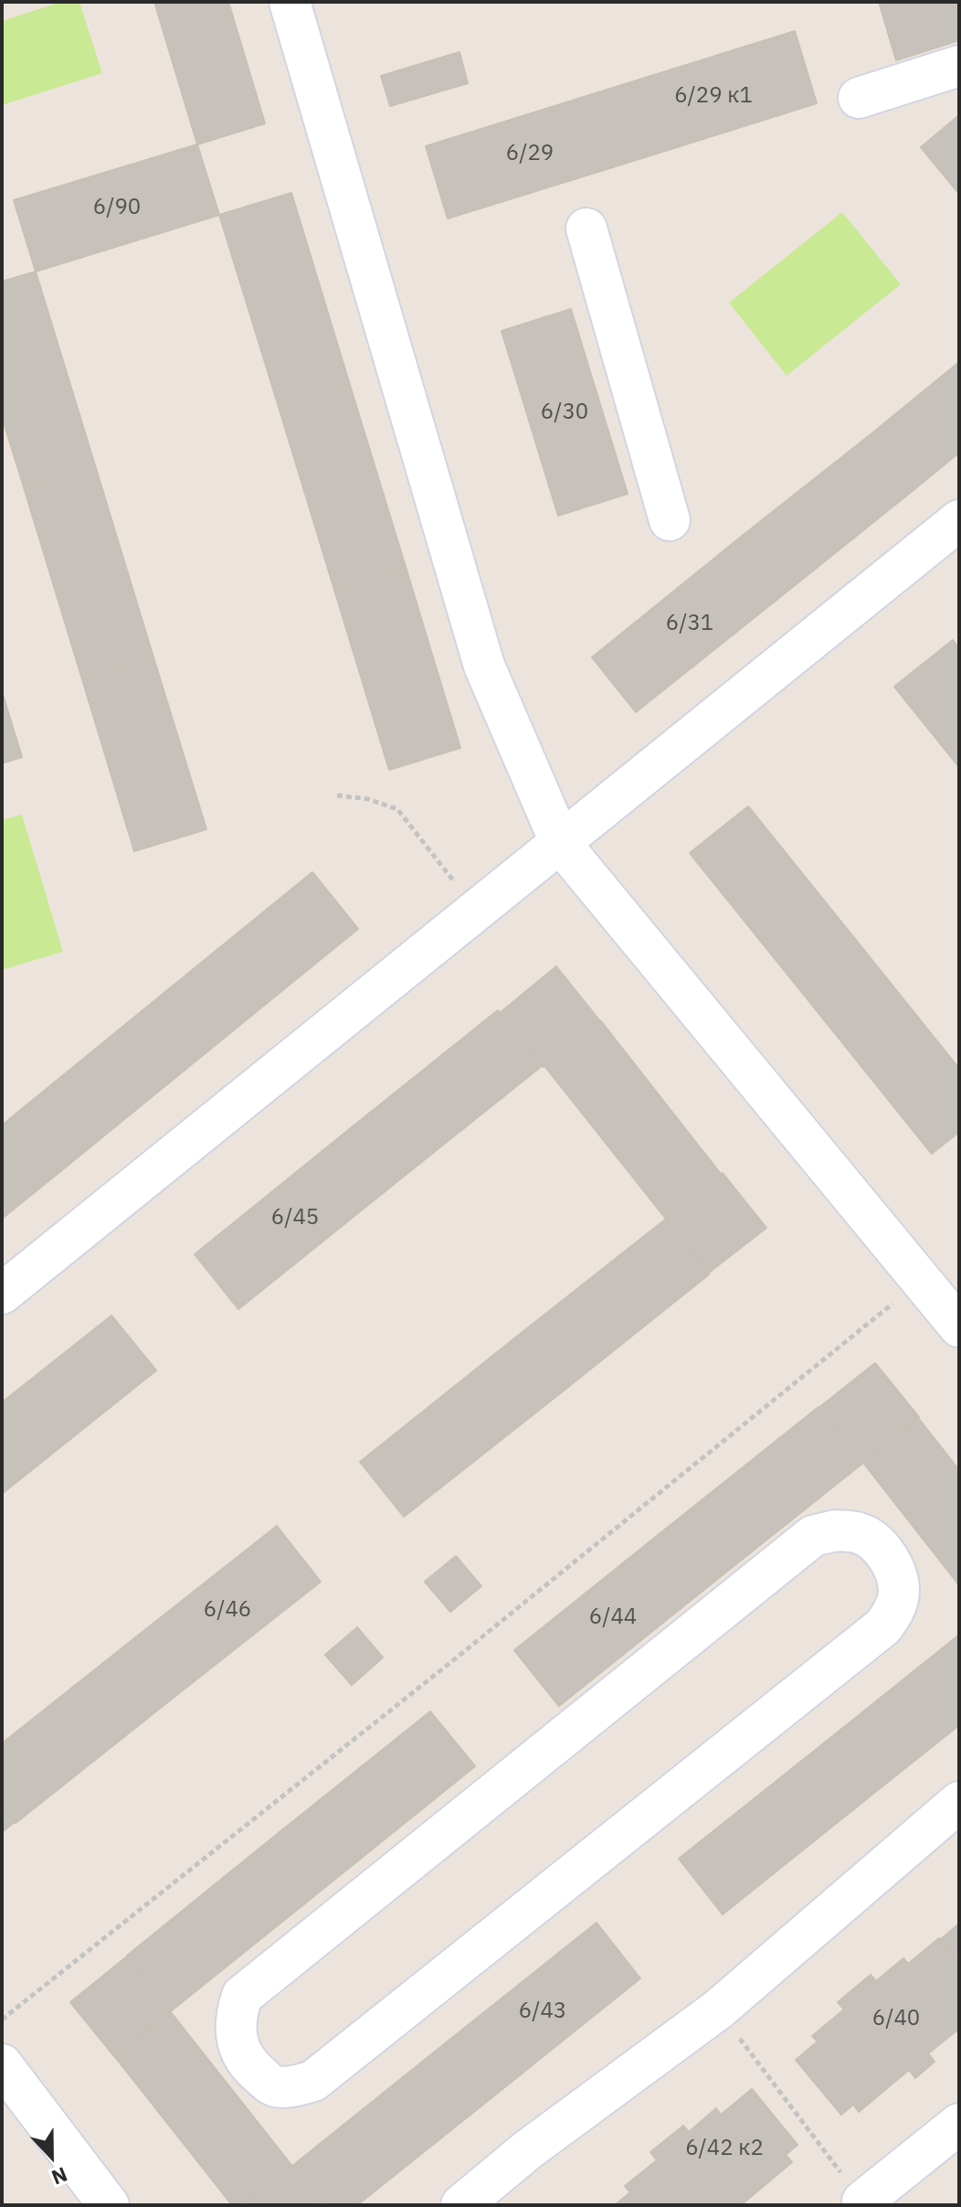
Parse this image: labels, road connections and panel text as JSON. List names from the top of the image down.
{
  "house_numbers": [
    "6/29 к1",
    "6/29",
    "6/90",
    "6/30",
    "6/31",
    "6/45",
    "6/46",
    "6/44",
    "6/43",
    "6/40",
    "6/42 к2"
  ],
  "north": "bottom"
}
